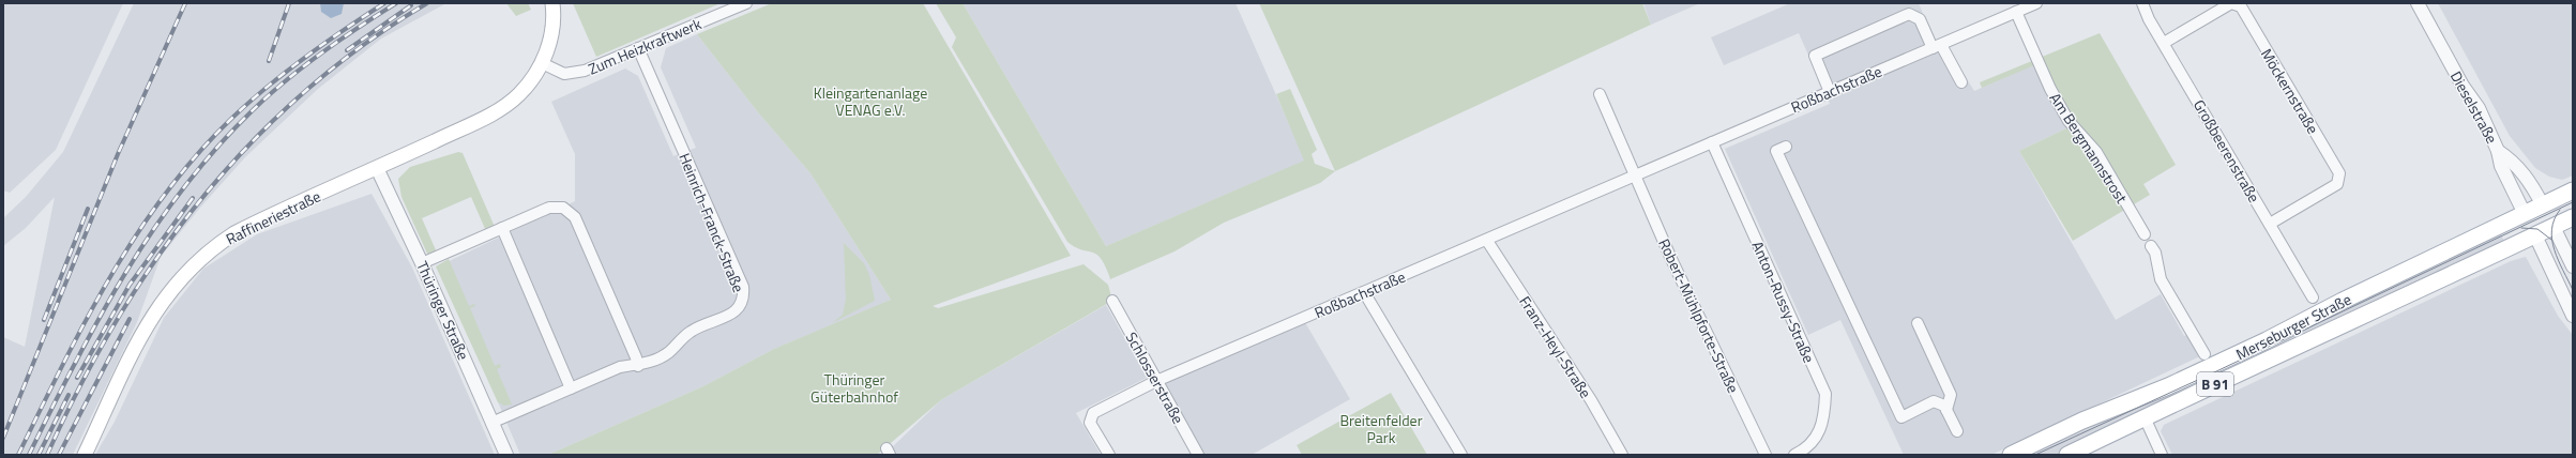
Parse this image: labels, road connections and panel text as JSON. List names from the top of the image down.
{
  "streets": {
    "main road": ["Raffineriestraße", "Merseburger Straße", "B 91"],
    "street": [
      "Zum Heizkraftwerk",
      "Roßbachstraße",
      "Möckernstraße",
      "Dieselstraße",
      "Am Bergmannstrost",
      "Großbeerenstraße",
      "Heinrich-Franck-Straße",
      "Anton-Russy-Straße",
      "Thüringer Straße",
      "Robert-Mühlpforte-Straße",
      "Franz-Heyl-Straße",
      "Schlosserstraße"
    ]
  },
  "crossings": [
    ["Zum Heizkraftwerk", "Raffineriestraße"],
    ["Zum Heizkraftwerk", "Heinrich-Franck-Straße"],
    ["Roßbachstraße", "Am Bergmannstrost"],
    ["Roßbachstraße", "Anton-Russy-Straße"],
    ["Roßbachstraße", "Robert-Mühlpforte-Straße"],
    ["Roßbachstraße", "Franz-Heyl-Straße"],
    ["Roßbachstraße", "Schlosserstraße"],
    ["Möckernstraße", "Großbeerenstraße"],
    ["Dieselstraße", "Merseburger Straße"],
    ["Raffineriestraße", "Thüringer Straße"],
    ["Heinrich-Franck-Straße", "Thüringer Straße"]
  ],
  "parks": ["Kleingartenanlage VENAG e.V.", "Thüringer Güterbahnhof", "Breitenfelder Park"]
}
